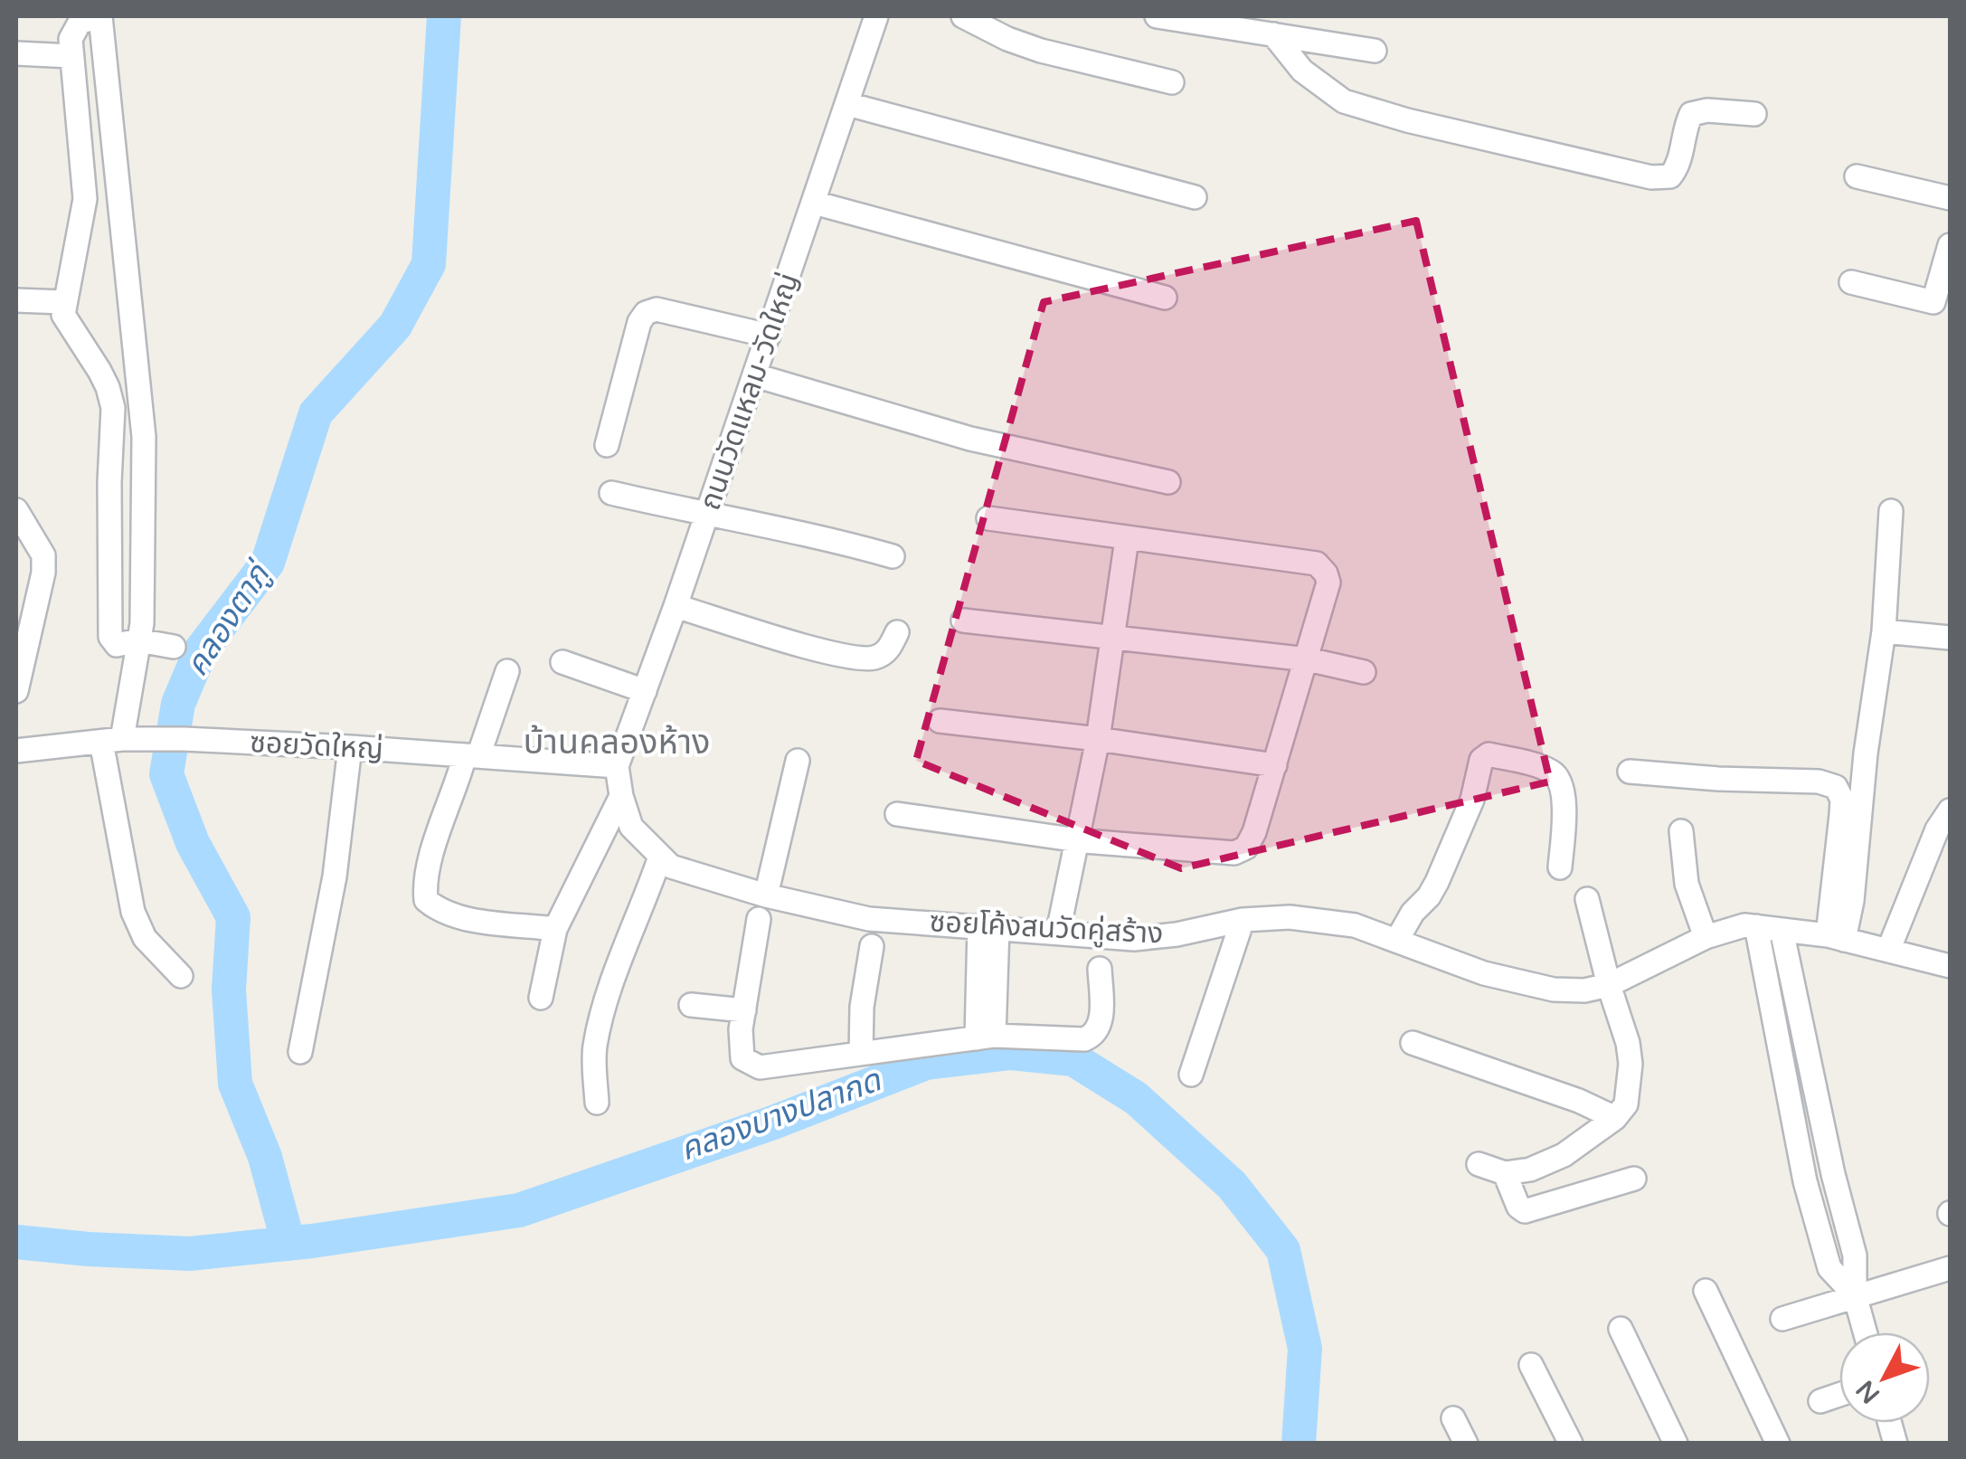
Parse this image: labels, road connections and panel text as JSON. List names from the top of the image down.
{
  "streets": {
    "street": ["ถนนวัดแหลม-วัดใหญ่", "ซอยวัดใหญ่", "ซอยโค้งสนวัดคู่สร้าง"]
  },
  "crossings": [
    ["ถนนวัดแหลม-วัดใหญ่", "ซอยวัดใหญ่"],
    ["ถนนวัดแหลม-วัดใหญ่", "ซอยโค้งสนวัดคู่สร้าง"],
    ["ซอยวัดใหญ่", "ซอยโค้งสนวัดคู่สร้าง"]
  ],
  "districts": ["บ้านคลองห้าง"],
  "water": ["คลองตาภู่", "คลองบางปลากด"],
  "north": "bottom left"
}
